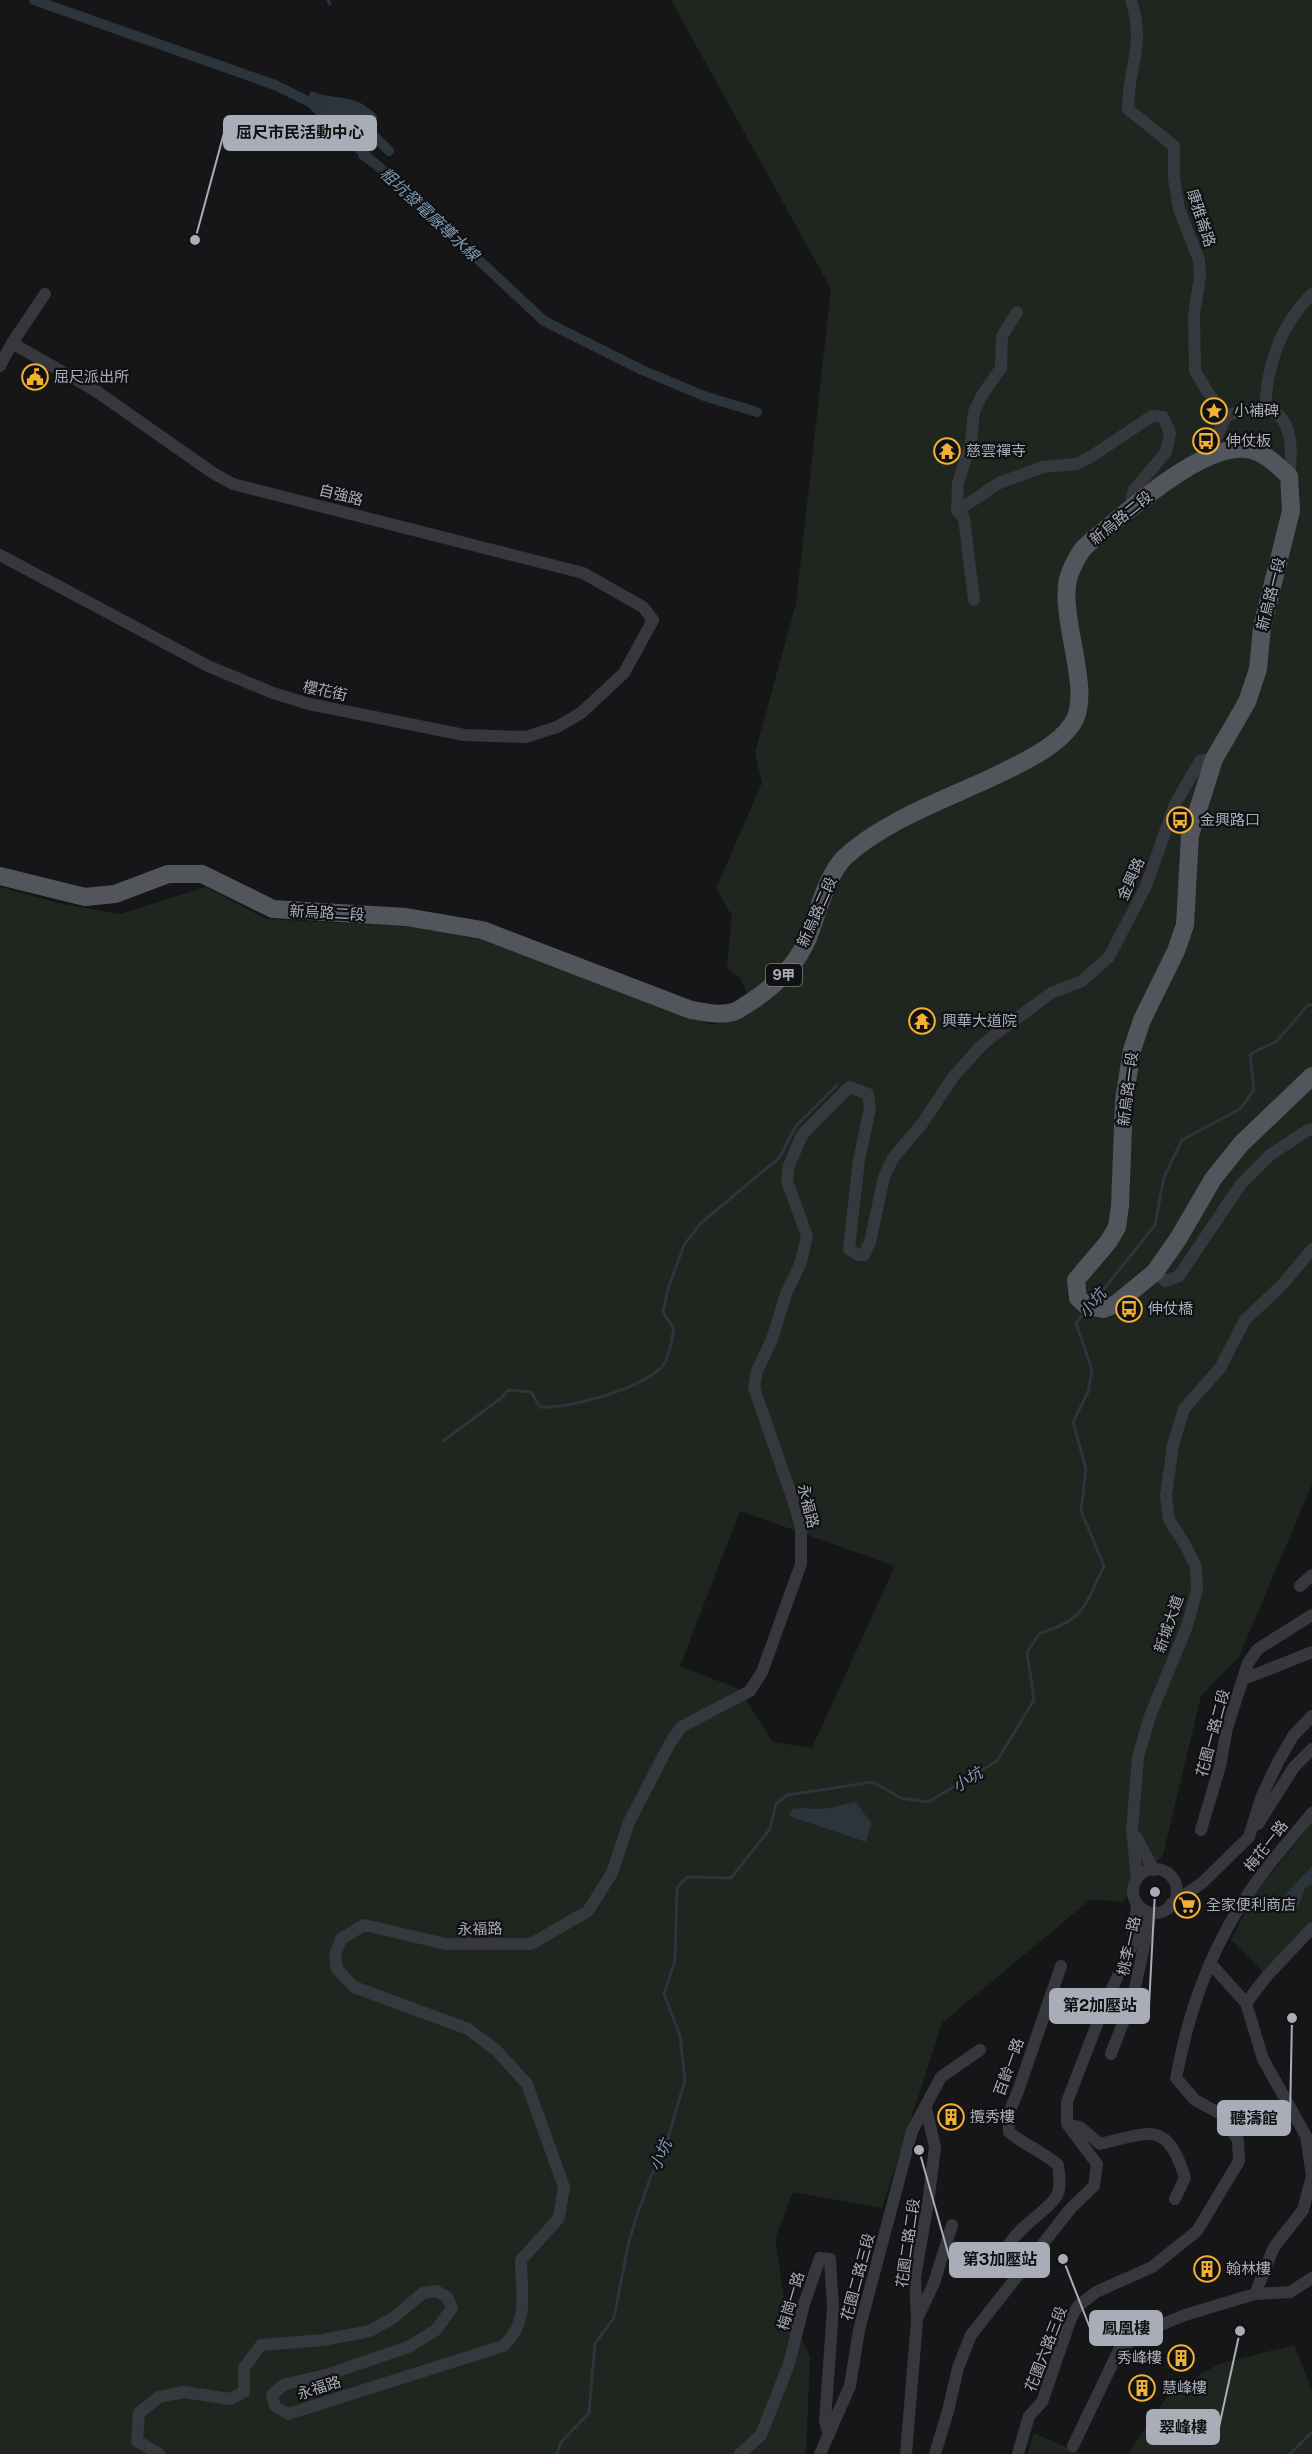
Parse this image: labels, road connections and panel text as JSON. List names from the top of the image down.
{
  "streets": {
    "main road": ["新烏路二段", "新烏路一段", "9甲"],
    "street": [
      "康雅崙路",
      "自強路",
      "櫻花街",
      "金興路",
      "永福路",
      "新城大道",
      "花園一路二段",
      "梅花一路",
      "桃李一路",
      "百齡一路",
      "花園二路二段",
      "花園二路三段",
      "梅崗一路",
      "花園六路三段"
    ]
  },
  "crossings": [
    ["自強路", "櫻花街"],
    ["新烏路二段", "新烏路一段"],
    ["新烏路一段", "金興路"],
    ["金興路", "永福路"],
    ["新城大道", "桃李一路"],
    ["梅花一路", "花園六路三段"],
    ["花園二路二段", "花園二路三段"],
    ["花園二路三段", "梅崗一路"]
  ],
  "water": ["粗坑發電廠導水線", "小坑"],
  "places": {
    "other": [
      "屈尺市民活動中心",
      "第2加壓站",
      "聽濤館",
      "第3加壓站",
      "鳳凰樓",
      "翠峰樓"
    ],
    "public building": ["屈尺派出所"],
    "place": ["小補碑"],
    "bus stop": ["伸仗板", "金興路口", "伸仗橋"],
    "temple": ["慈雲禪寺", "興華大道院"],
    "supermarket": ["全家便利商店"],
    "building": [
      "攬秀樓",
      "翰林樓",
      "秀峰樓",
      "慧峰樓"
    ]
  }
}
